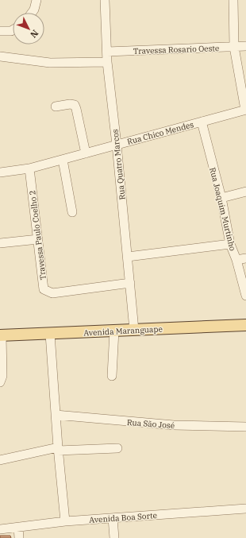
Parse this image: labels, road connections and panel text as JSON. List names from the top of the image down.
{
  "streets": {
    "main road": ["Avenida Maranguape"],
    "street": [
      "Travessa Rosario Oeste",
      "Rua Chico Mendes",
      "Rua Quatro Marcos",
      "Rua Joaquim Murtinho",
      "Travessa Paulo Coelho 2",
      "Rua São José",
      "Avenida Boa Sorte"
    ]
  },
  "crossings": [
    ["Travessa Rosario Oeste", "Rua Quatro Marcos"],
    ["Rua Chico Mendes", "Rua Quatro Marcos"],
    ["Rua Chico Mendes", "Rua Joaquim Murtinho"],
    ["Rua Chico Mendes", "Travessa Paulo Coelho 2"],
    ["Rua Quatro Marcos", "Travessa Paulo Coelho 2"],
    ["Rua Quatro Marcos", "Avenida Maranguape"]
  ],
  "north": "bottom right"
}
